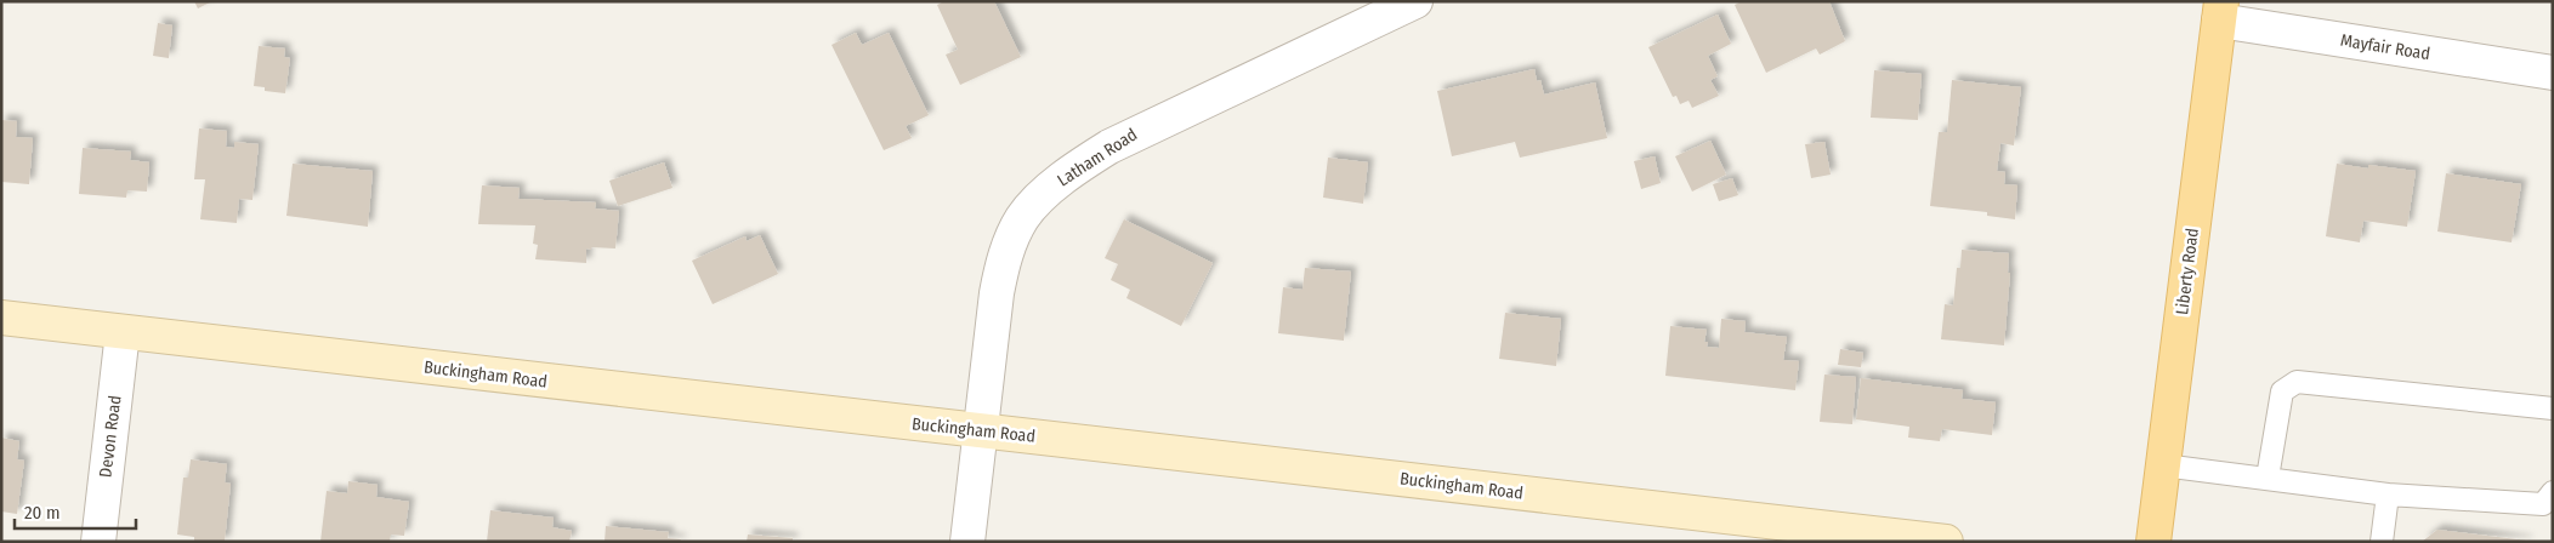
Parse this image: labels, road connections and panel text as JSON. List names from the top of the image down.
{
  "streets": {
    "main road": ["Liberty Road"],
    "street": [
      "Mayfair Road",
      "Latham Road",
      "Buckingham Road",
      "Devon Road"
    ]
  },
  "crossings": [
    ["Mayfair Road", "Liberty Road"],
    ["Latham Road", "Buckingham Road"],
    ["Buckingham Road", "Devon Road"]
  ],
  "scale_bar": "20 m"
}
